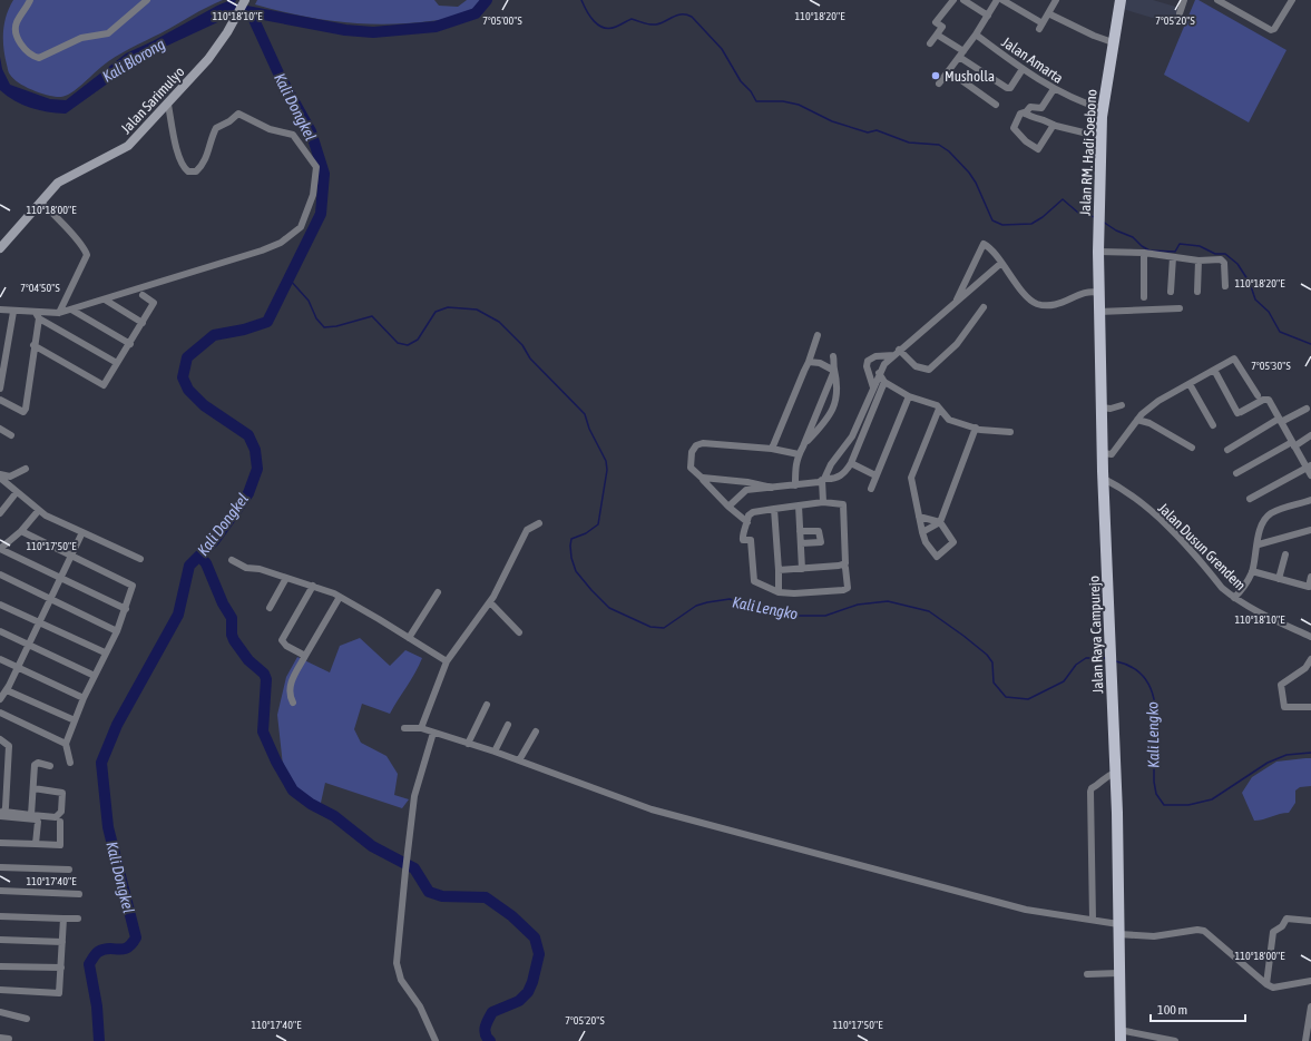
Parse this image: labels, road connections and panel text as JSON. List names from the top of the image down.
{
  "streets": {
    "main road": ["Jalan RM. Hadi Soebono", "Jalan Raya Campurejo"],
    "street": ["Jalan Amarta", "Jalan Sarimulyo", "Jalan Dusun Grendem"]
  },
  "crossings": [
    ["Jalan Amarta", "Jalan RM. Hadi Soebono"],
    ["Jalan RM. Hadi Soebono", "Jalan Raya Campurejo"],
    ["Jalan Dusun Grendem", "Jalan Raya Campurejo"]
  ],
  "water": ["Kali Blorong", "Kali Dongkel", "Kali Lengko"],
  "places": ["Musholla"],
  "scale_bar": "100 m",
  "coordinates": [
    "110°18'10\"E",
    "110°18'20\"E",
    "7°05'00\"S",
    "7°05'20\"S",
    "110°18'00\"E",
    "7°04'50\"S",
    "7°05'30\"S",
    "110°17'50\"E",
    "110°17'40\"E"
  ]
}
